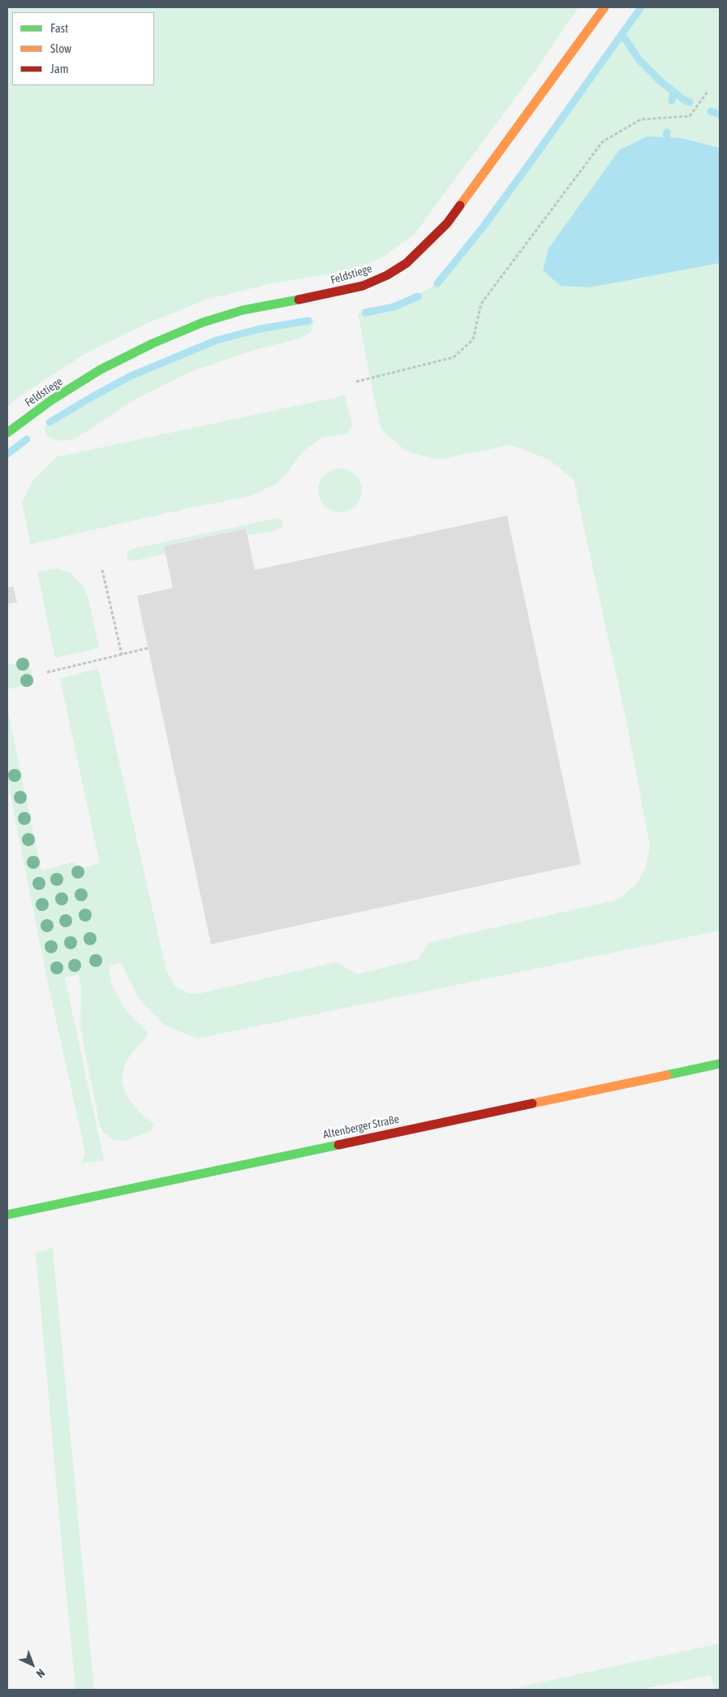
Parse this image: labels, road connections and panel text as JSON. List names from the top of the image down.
{
  "streets": {
    "street": ["Feldstiege", "Altenberger Straße"]
  },
  "legend": ["Fast", "Slow", "Jam"],
  "north": "bottom right"
}
